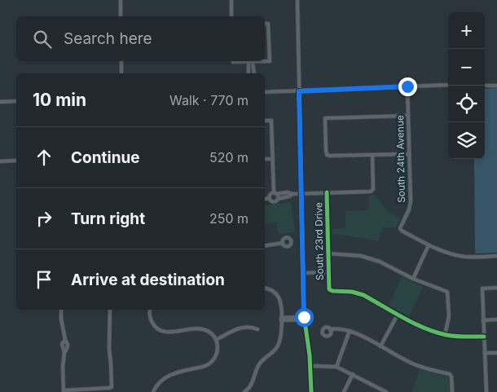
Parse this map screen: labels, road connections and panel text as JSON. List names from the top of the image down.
{
  "streets": {
    "street": ["South 24th Avenue", "South 23rd Drive"]
  },
  "page": {
    "map_buttons": ["+", "−"],
    "search": "Search here",
    "heading": ["10 min", "Walk · 770 m"],
    "list": [
      ["Continue", "520 m"],
      ["Turn right", "250 m"],
      "Arrive at destination"
    ]
  }
}
